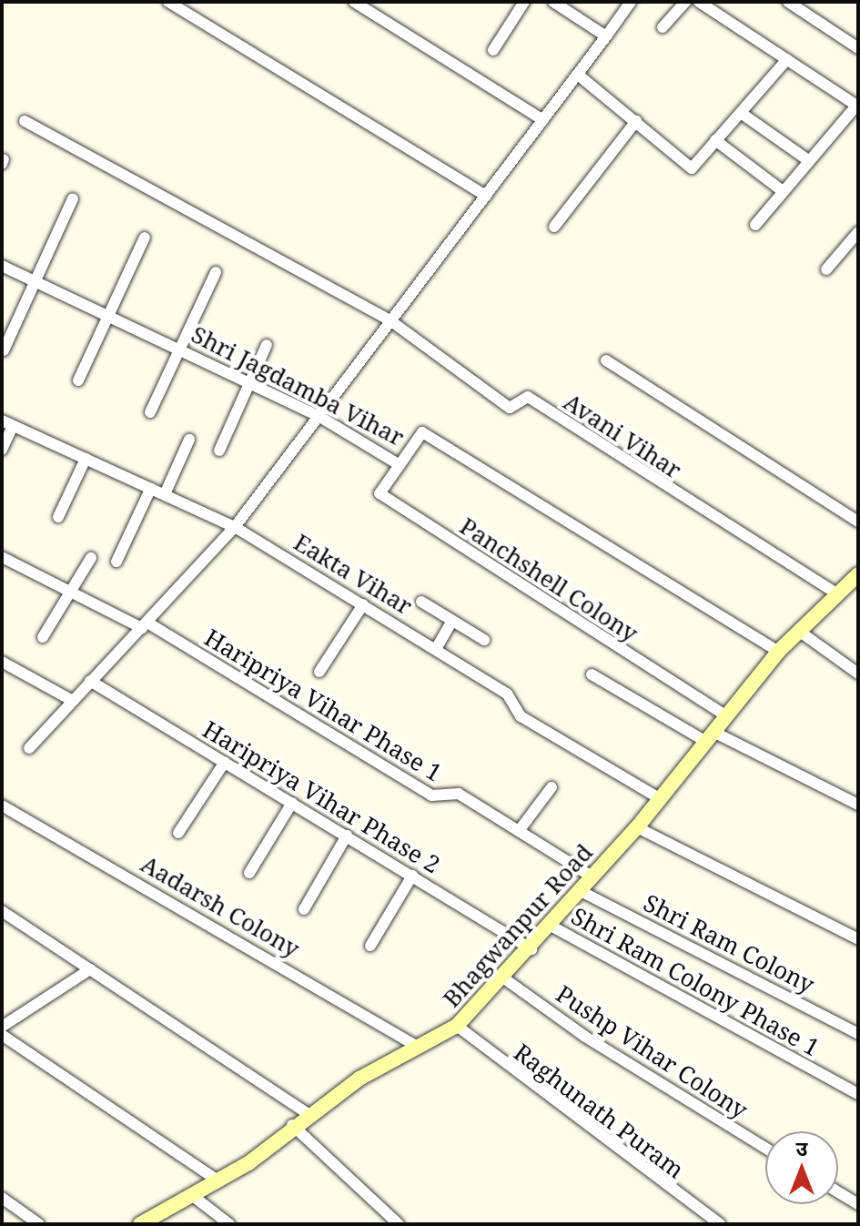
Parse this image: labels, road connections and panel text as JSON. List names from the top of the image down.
{
  "streets": {
    "street": [
      "Shri Jagdamba Vihar",
      "Avani Vihar",
      "Eakta Vihar",
      "Panchshell Colony",
      "Haripriya Vihar Phase 1",
      "Haripriya Vihar Phase 2",
      "Aadarsh Colony",
      "Bhagwanpur Road",
      "Shri Ram Colony",
      "Shri Ram Colony Phase 1",
      "Pushp Vihar Colony",
      "Raghunath Puram"
    ]
  },
  "crossings": [
    ["Shri Jagdamba Vihar", "Panchshell Colony"],
    ["Shri Jagdamba Vihar", "Bhagwanpur Road"],
    ["Avani Vihar", "Bhagwanpur Road"],
    ["Eakta Vihar", "Bhagwanpur Road"],
    ["Panchshell Colony", "Bhagwanpur Road"],
    ["Haripriya Vihar Phase 1", "Bhagwanpur Road"],
    ["Haripriya Vihar Phase 2", "Bhagwanpur Road"],
    ["Aadarsh Colony", "Bhagwanpur Road"],
    ["Bhagwanpur Road", "Shri Ram Colony"],
    ["Bhagwanpur Road", "Shri Ram Colony Phase 1"],
    ["Bhagwanpur Road", "Pushp Vihar Colony"],
    ["Bhagwanpur Road", "Raghunath Puram"]
  ],
  "north": "top"
}
